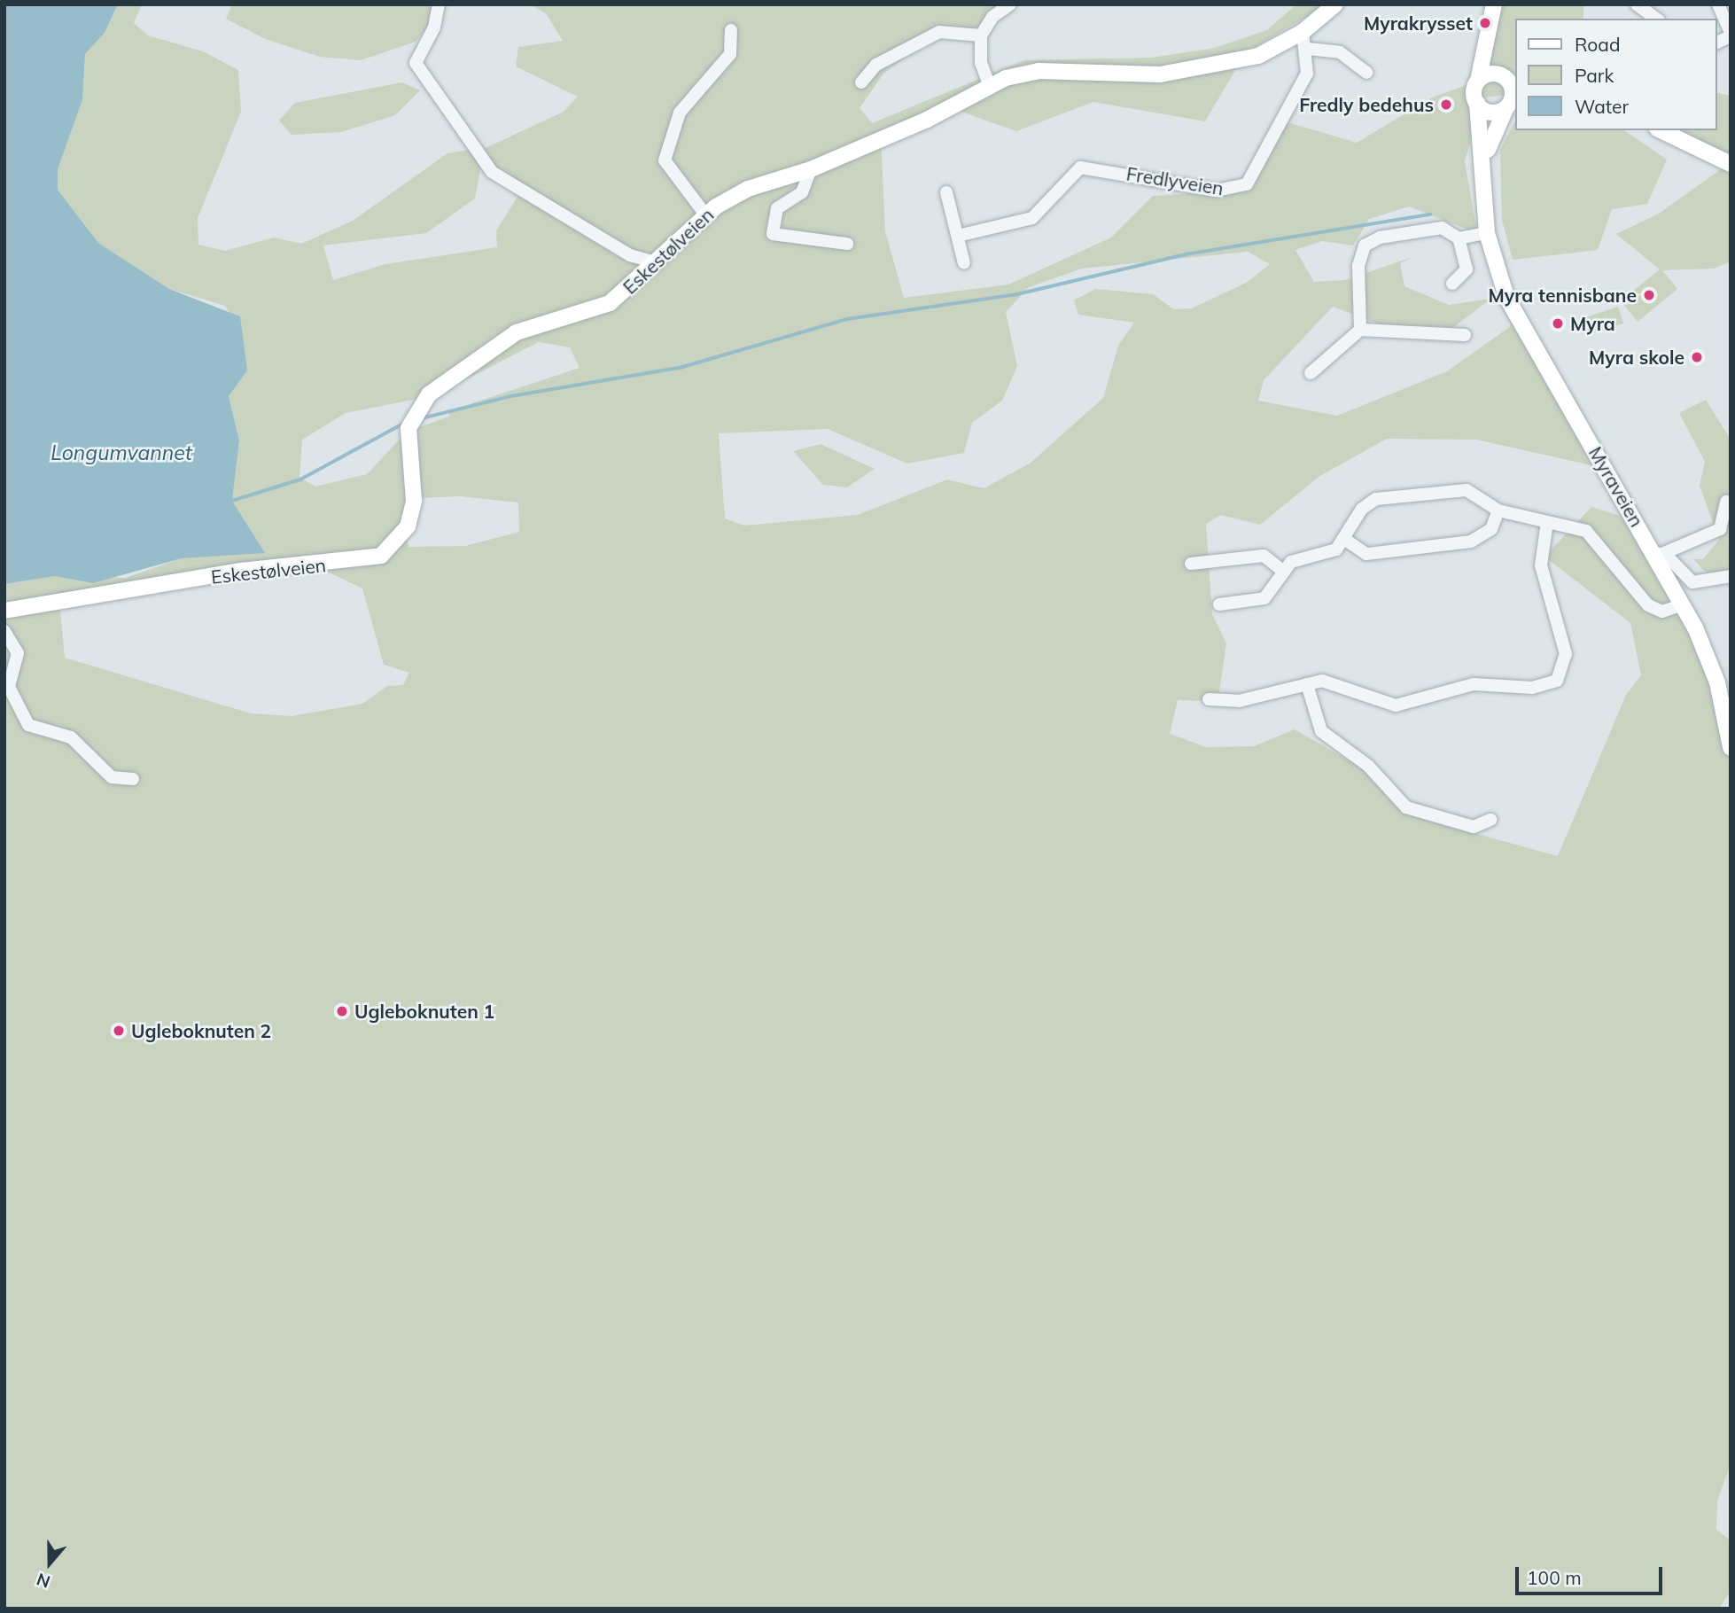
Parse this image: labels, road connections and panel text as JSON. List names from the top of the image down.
{
  "streets": {
    "main road": ["Eskestølveien", "Myraveien"],
    "street": ["Fredlyveien"]
  },
  "crossings": [
    ["Fredlyveien", "Eskestølveien"]
  ],
  "water": ["Longumvannet"],
  "places": [
    "Myrakrysset",
    "Fredly bedehus",
    "Myra tennisbane",
    "Myra",
    "Myra skole",
    "Ugleboknuten 1",
    "Ugleboknuten 2"
  ],
  "legend": ["Road", "Park", "Water"],
  "scale_bar": "100 m",
  "north": "bottom"
}
